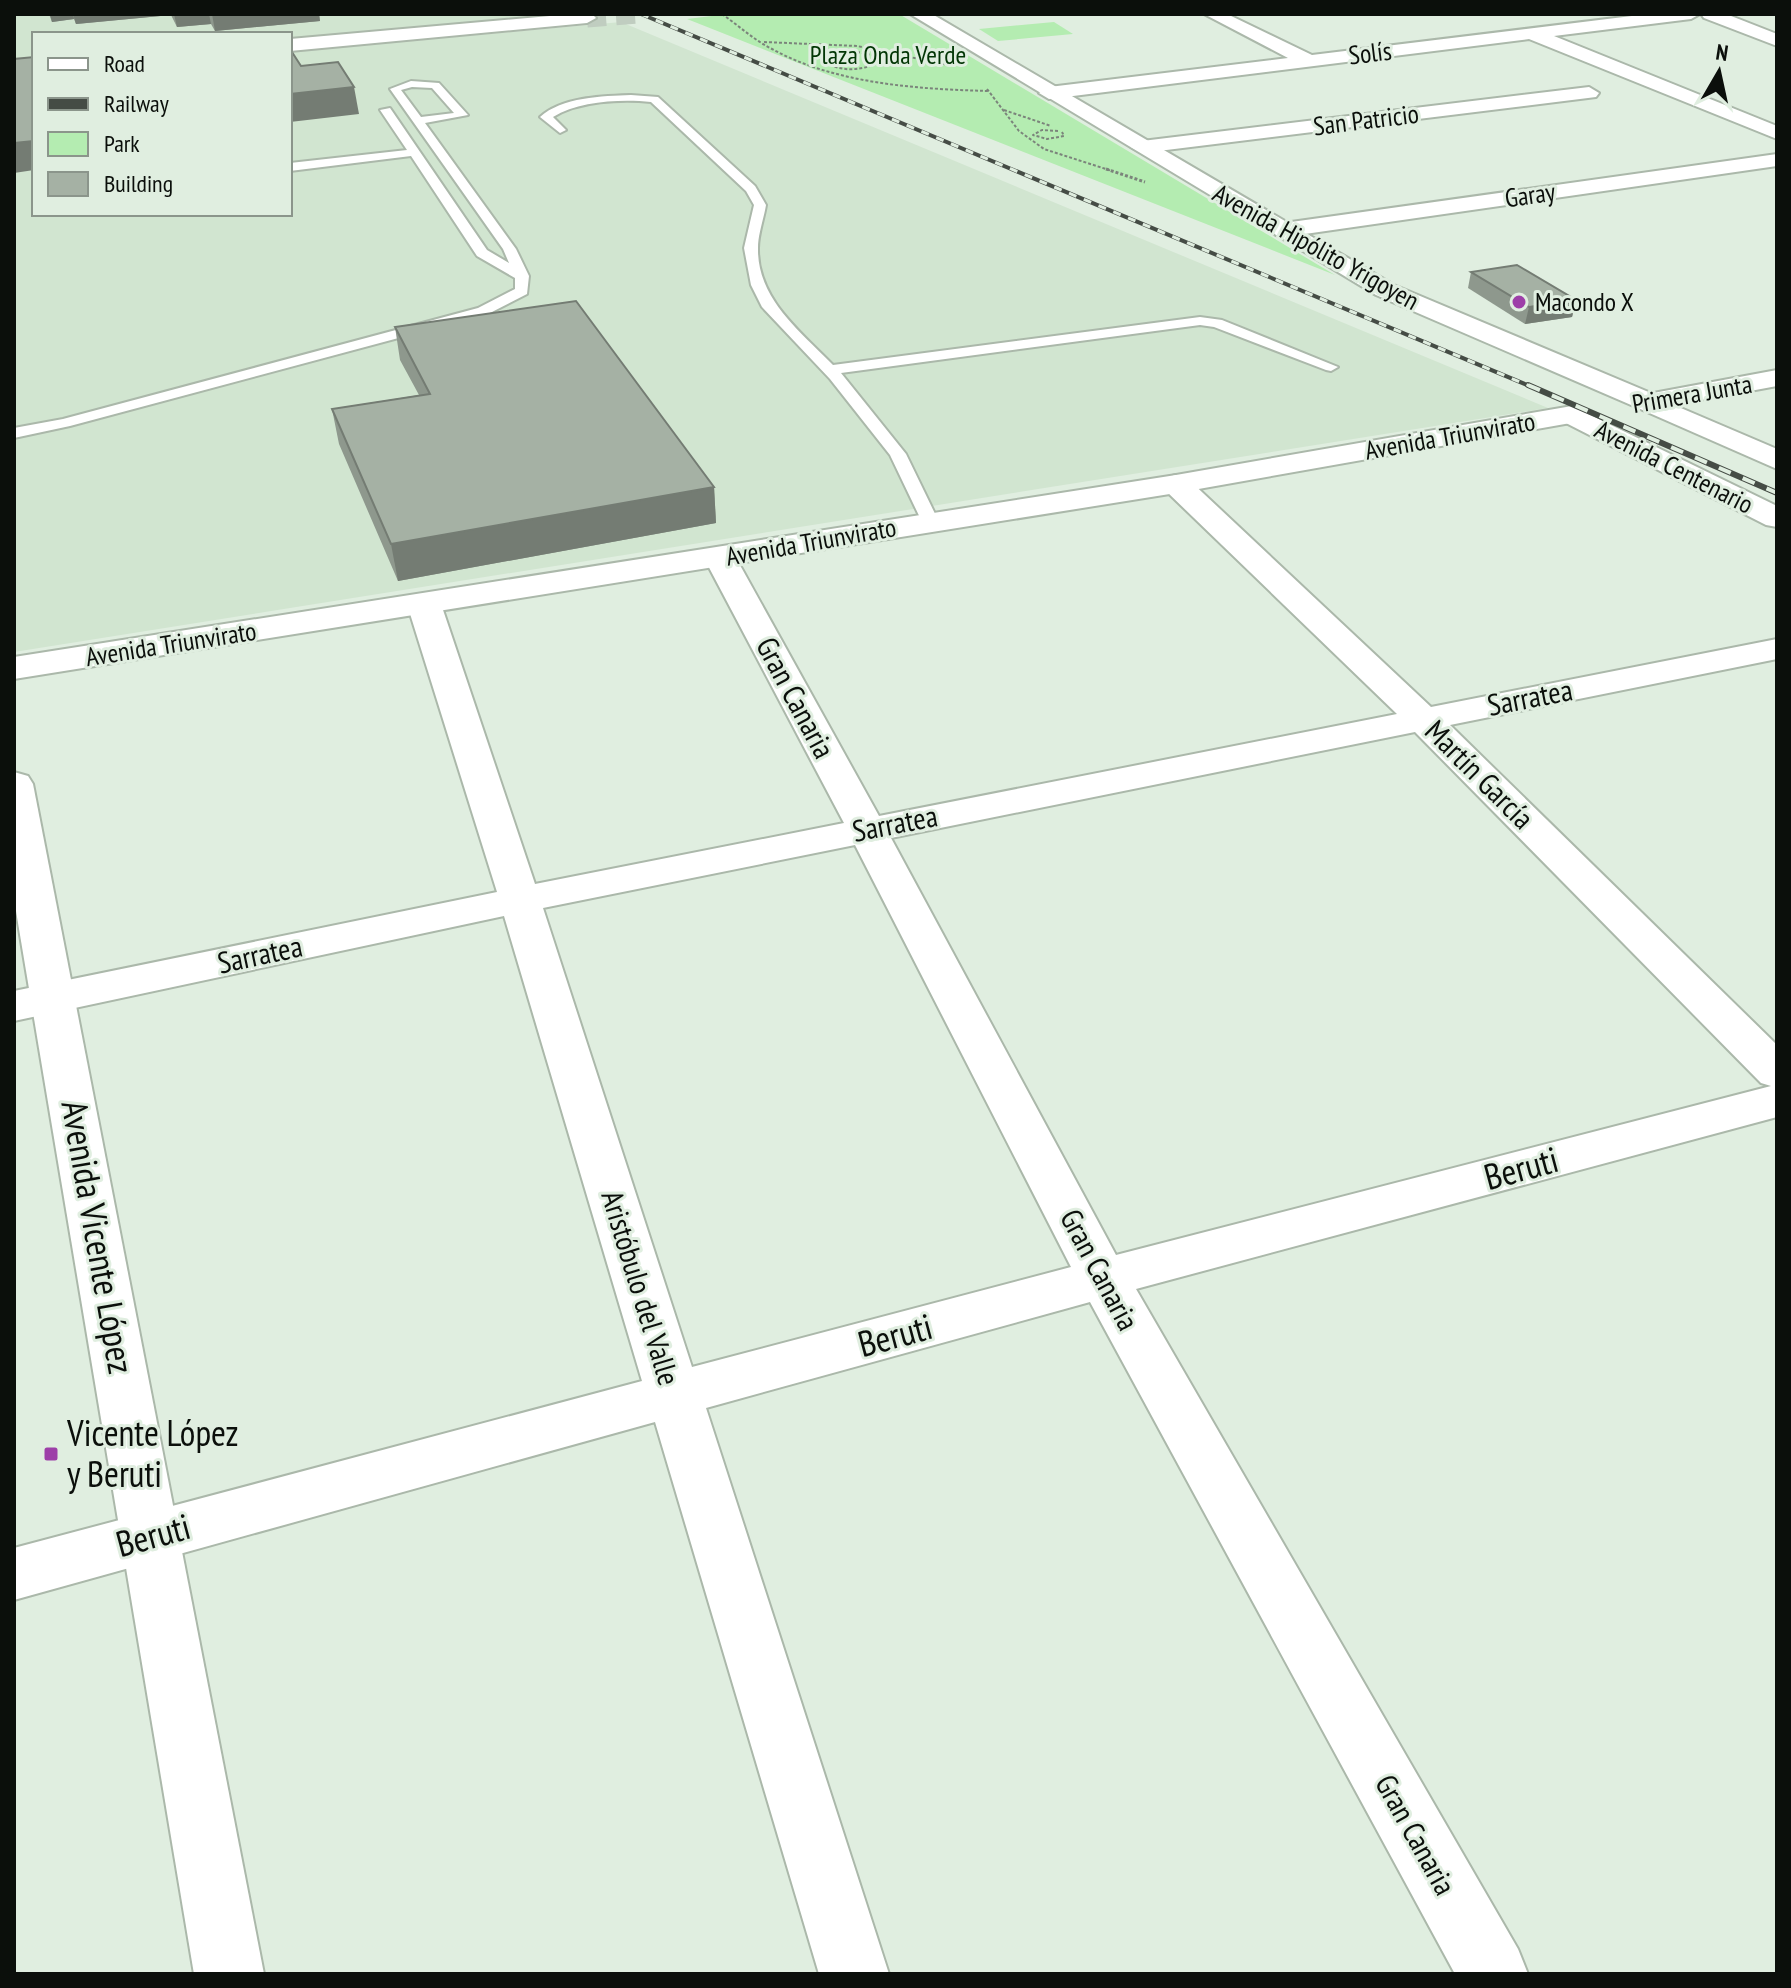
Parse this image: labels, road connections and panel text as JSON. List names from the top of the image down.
{
  "streets": {
    "street": [
      "Solís",
      "San Patricio",
      "Garay",
      "Avenida Hipólito Yrigoyen",
      "Primera Junta",
      "Avenida Triunvirato",
      "Avenida Centenario",
      "Gran Canaria",
      "Sarratea",
      "Martín García",
      "Beruti",
      "Avenida Vicente López",
      "Aristóbulo del Valle"
    ]
  },
  "crossings": [
    ["Solís", "Avenida Hipólito Yrigoyen"],
    ["San Patricio", "Avenida Hipólito Yrigoyen"],
    ["Garay", "Avenida Hipólito Yrigoyen"],
    ["Avenida Hipólito Yrigoyen", "Primera Junta"],
    ["Primera Junta", "Avenida Triunvirato"],
    ["Avenida Triunvirato", "Avenida Centenario"],
    ["Avenida Triunvirato", "Gran Canaria"],
    ["Avenida Triunvirato", "Martín García"],
    ["Avenida Triunvirato", "Aristóbulo del Valle"],
    ["Gran Canaria", "Sarratea"],
    ["Gran Canaria", "Beruti"],
    ["Sarratea", "Martín García"],
    ["Sarratea", "Avenida Vicente López"],
    ["Sarratea", "Aristóbulo del Valle"],
    ["Beruti", "Avenida Vicente López"],
    ["Beruti", "Aristóbulo del Valle"]
  ],
  "parks": ["Plaza Onda Verde"],
  "places": {
    "other": ["Macondo X"],
    "transit": ["Vicente López y Beruti"]
  },
  "legend": [
    "Road",
    "Railway",
    "Park",
    "Building"
  ],
  "north": "top"
}
